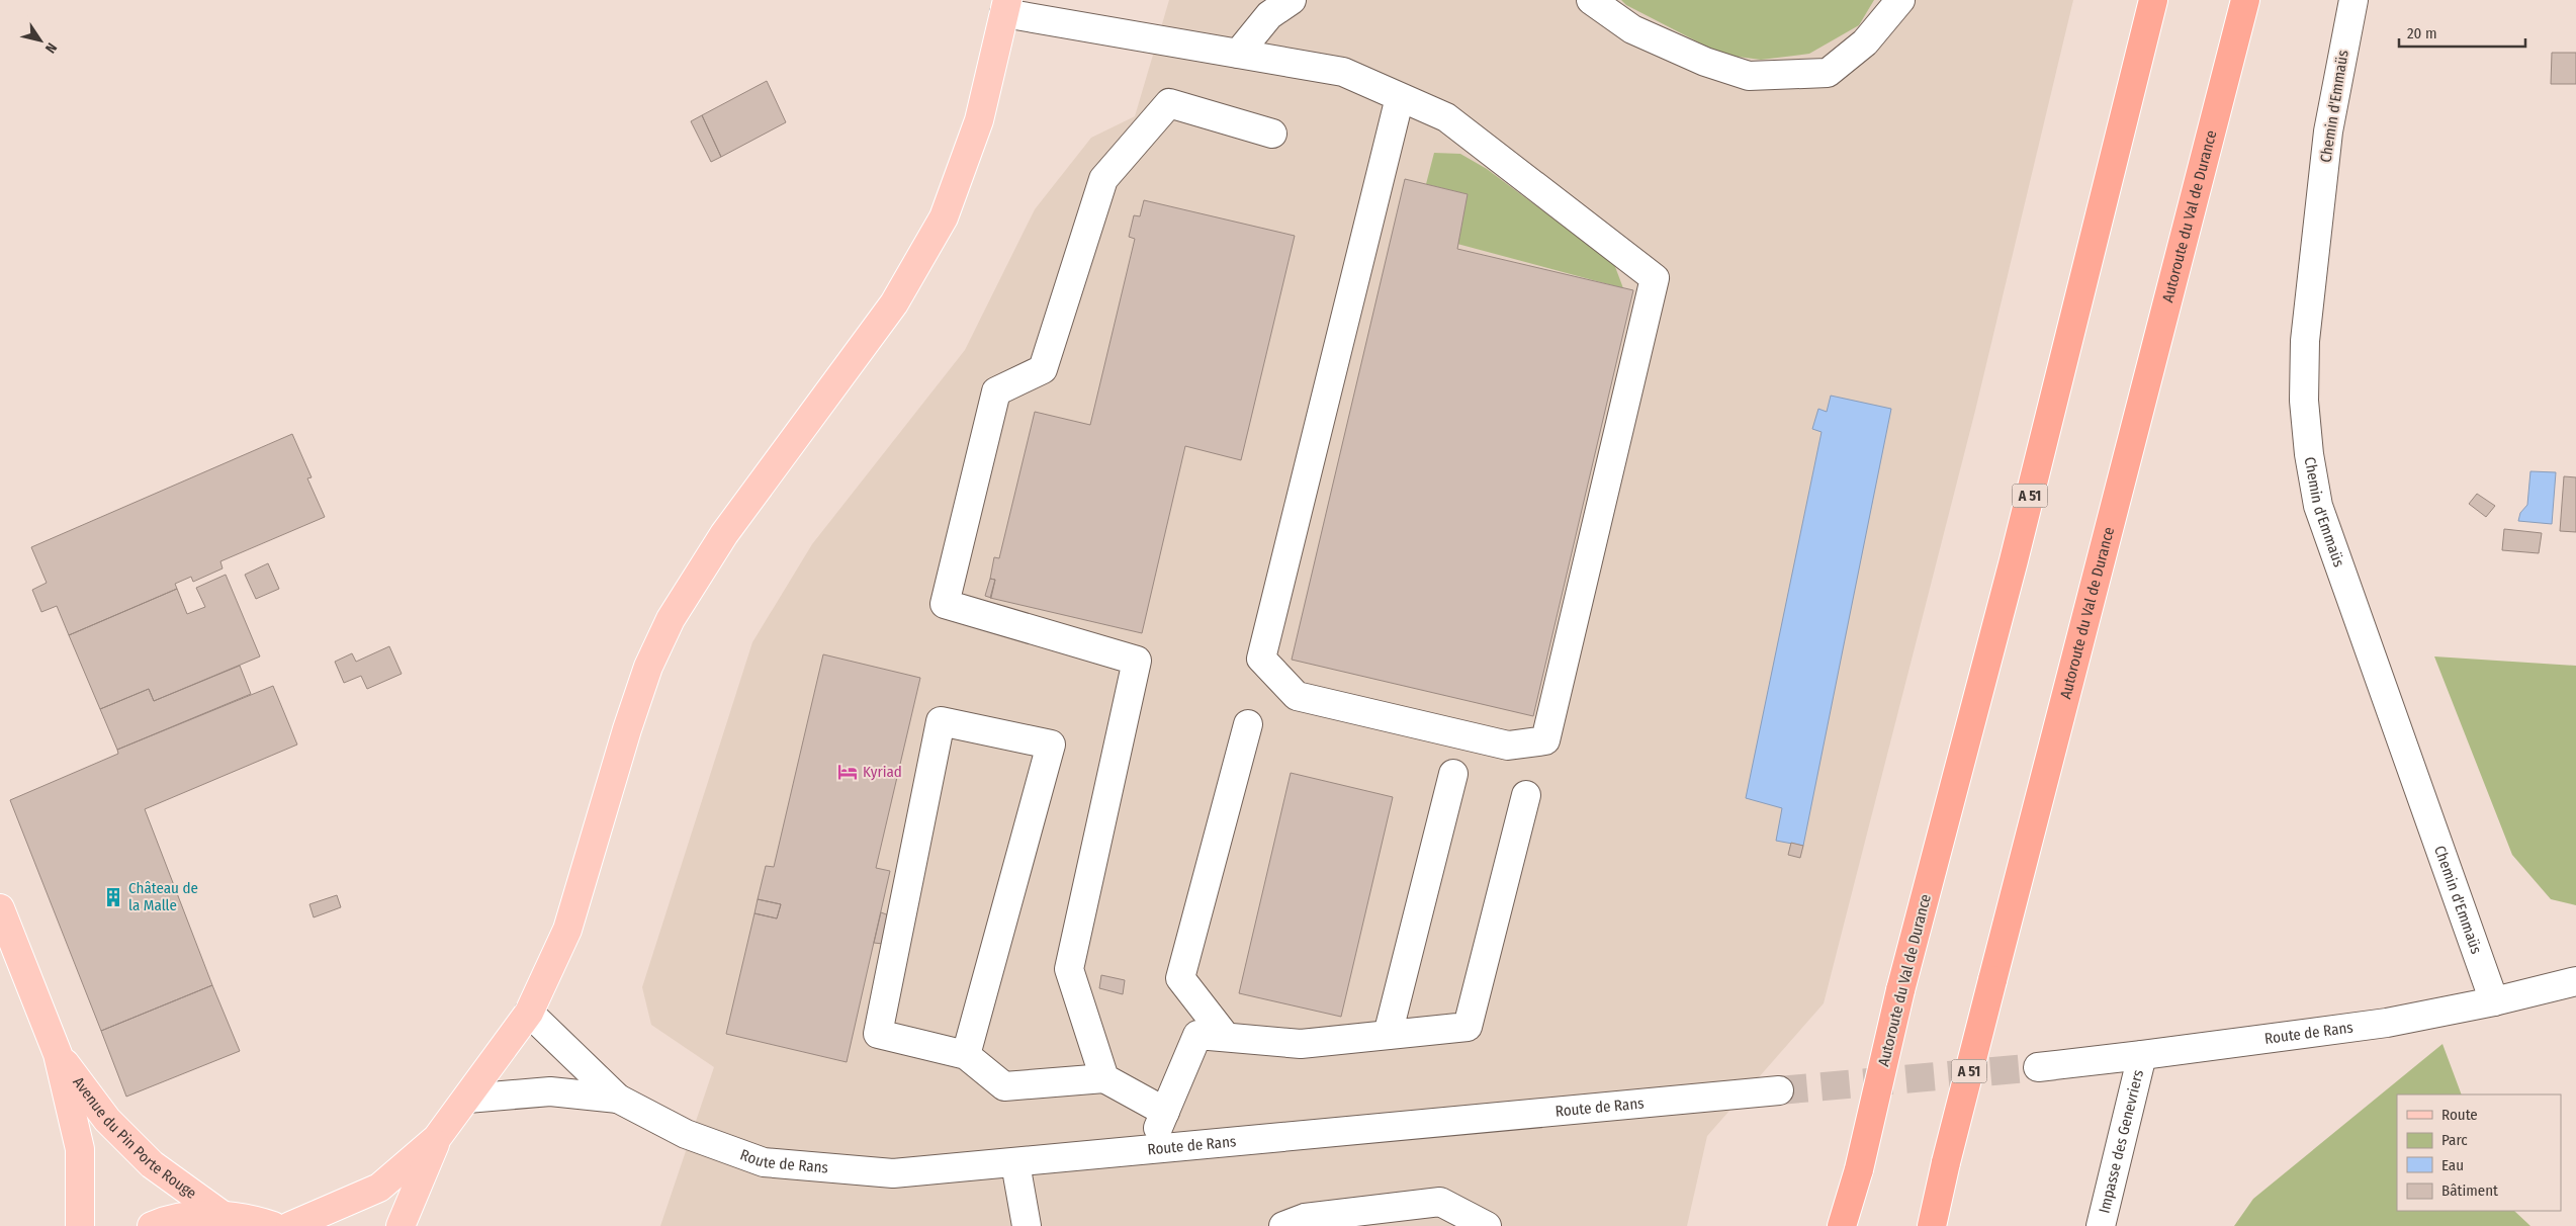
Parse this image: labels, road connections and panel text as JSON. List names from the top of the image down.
{
  "streets": {
    "highway": ["Autoroute du Val de Durance", "A 51"],
    "main road": ["Avenue du Pin Porte Rouge"],
    "street": ["Chemin d'Emmaüs", "Route de Rans", "Impasse des Genevriers"]
  },
  "crossings": [
    ["Chemin d'Emmaüs", "Route de Rans"],
    ["Route de Rans", "Impasse des Genevriers"]
  ],
  "places": {
    "hotel": ["Kyriad"],
    "building": ["Château de la Malle"]
  },
  "legend": [
    "Route",
    "Parc",
    "Eau",
    "Bâtiment"
  ],
  "scale_bar": "20 m",
  "north": "bottom right"
}
